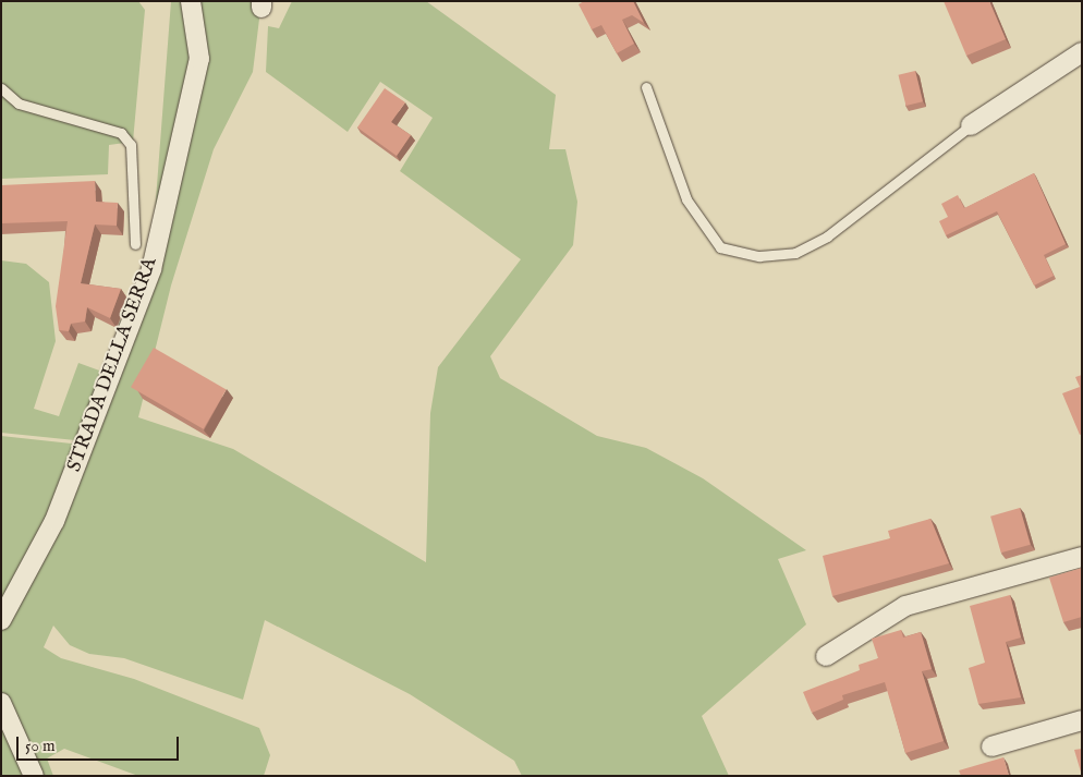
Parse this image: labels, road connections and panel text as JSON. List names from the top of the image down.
{
  "streets": {
    "street": ["STRADA DELLA SERRA"]
  },
  "scale_bar": "50 m"
}
